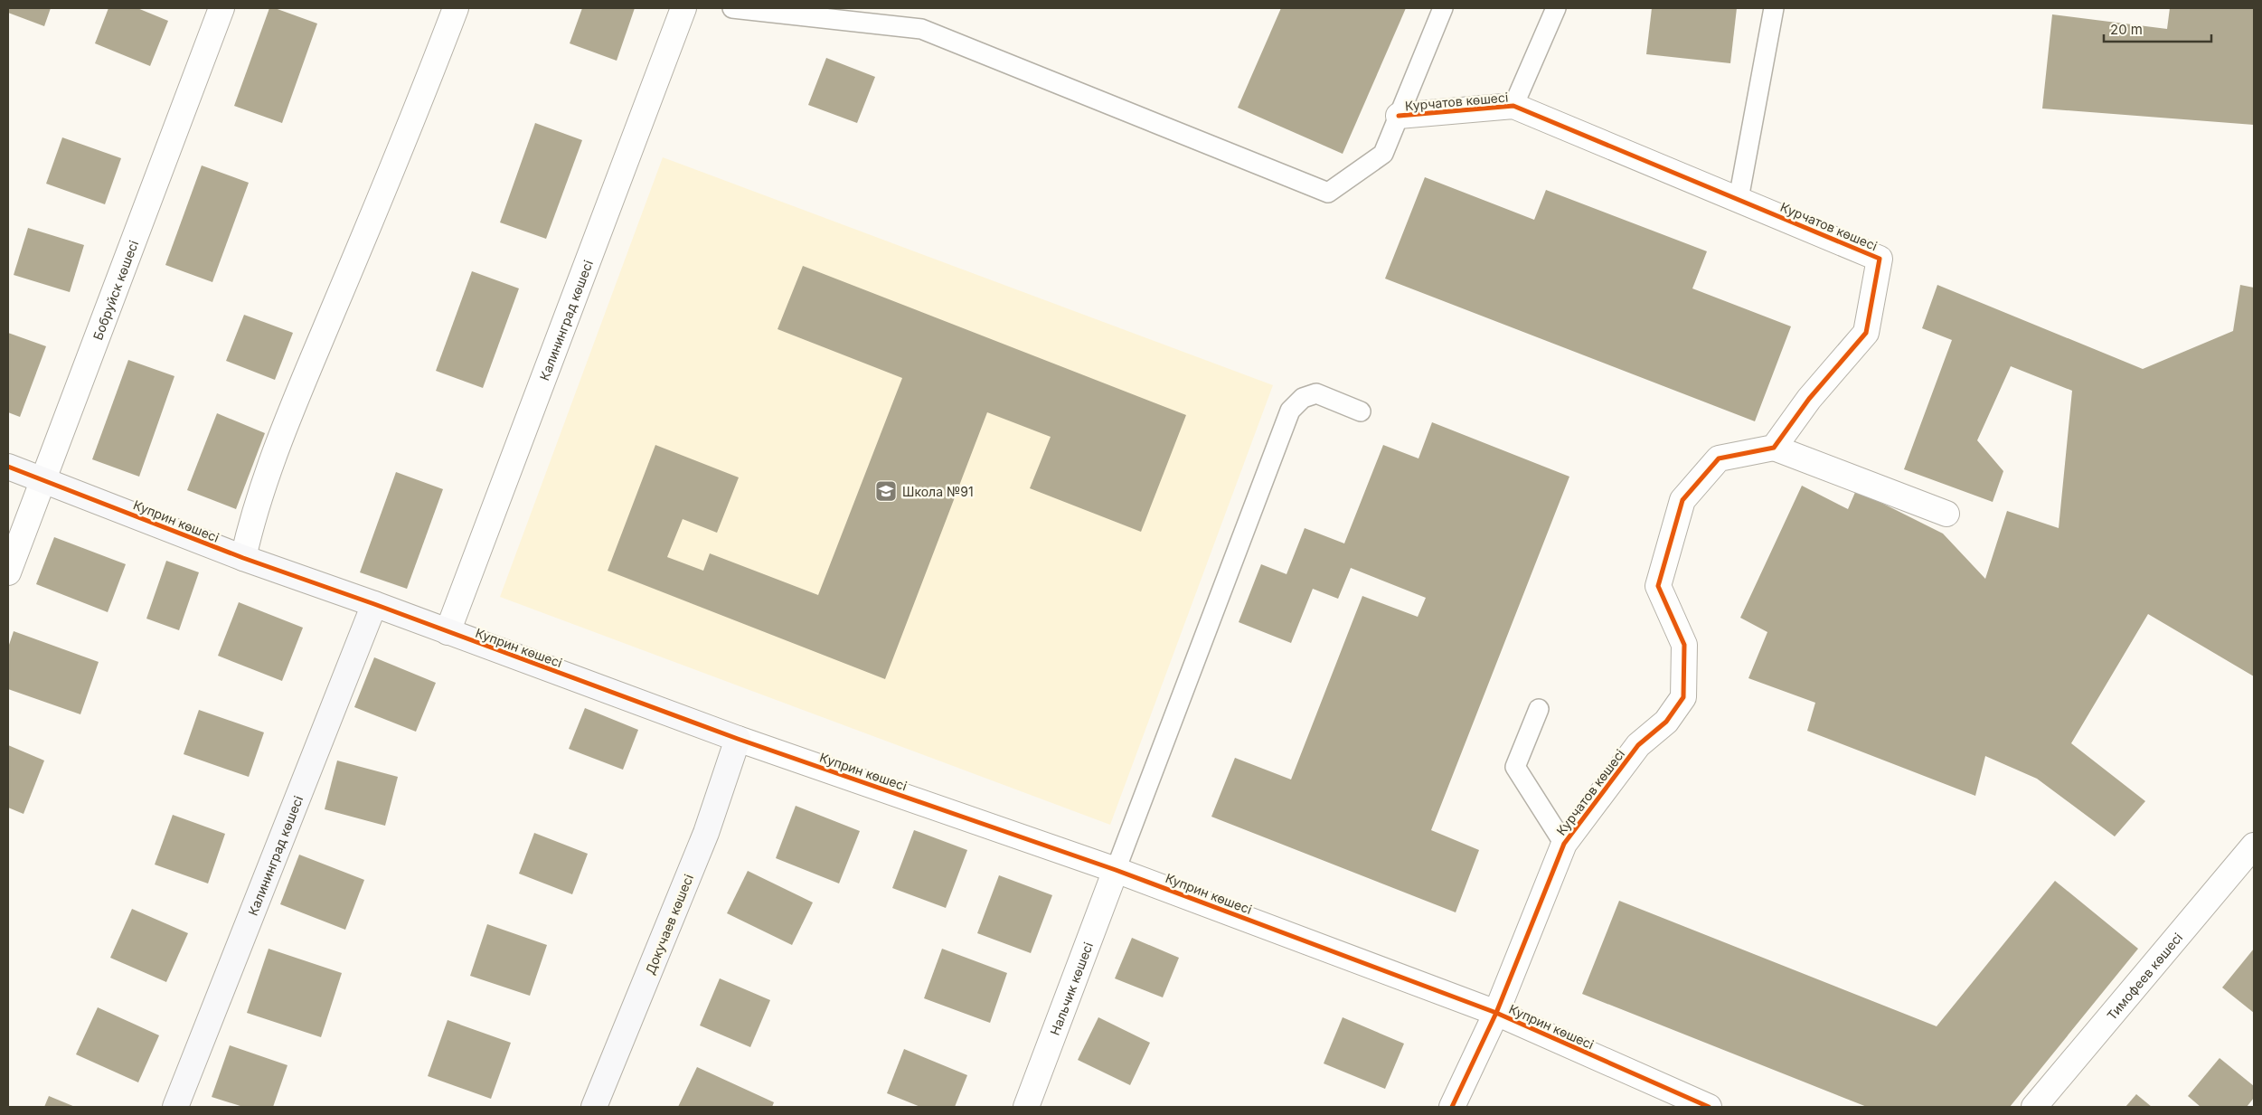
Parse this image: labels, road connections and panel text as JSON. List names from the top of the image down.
{
  "streets": {
    "street": [
      "Курчатов көшесі",
      "Бобруйск көшесі",
      "Калининград көшесі",
      "Куприн көшесі",
      "Докучаев көшесі",
      "Тимофеев көшесі",
      "Нальчик көшесі"
    ]
  },
  "crossings": [
    ["Курчатов көшесі", "Куприн көшесі"],
    ["Бобруйск көшесі", "Куприн көшесі"],
    ["Калининград көшесі", "Куприн көшесі"],
    ["Куприн көшесі", "Докучаев көшесі"],
    ["Куприн көшесі", "Нальчик көшесі"]
  ],
  "places": {
    "school or university": ["Школа №91"]
  },
  "scale_bar": "20 m"
}
